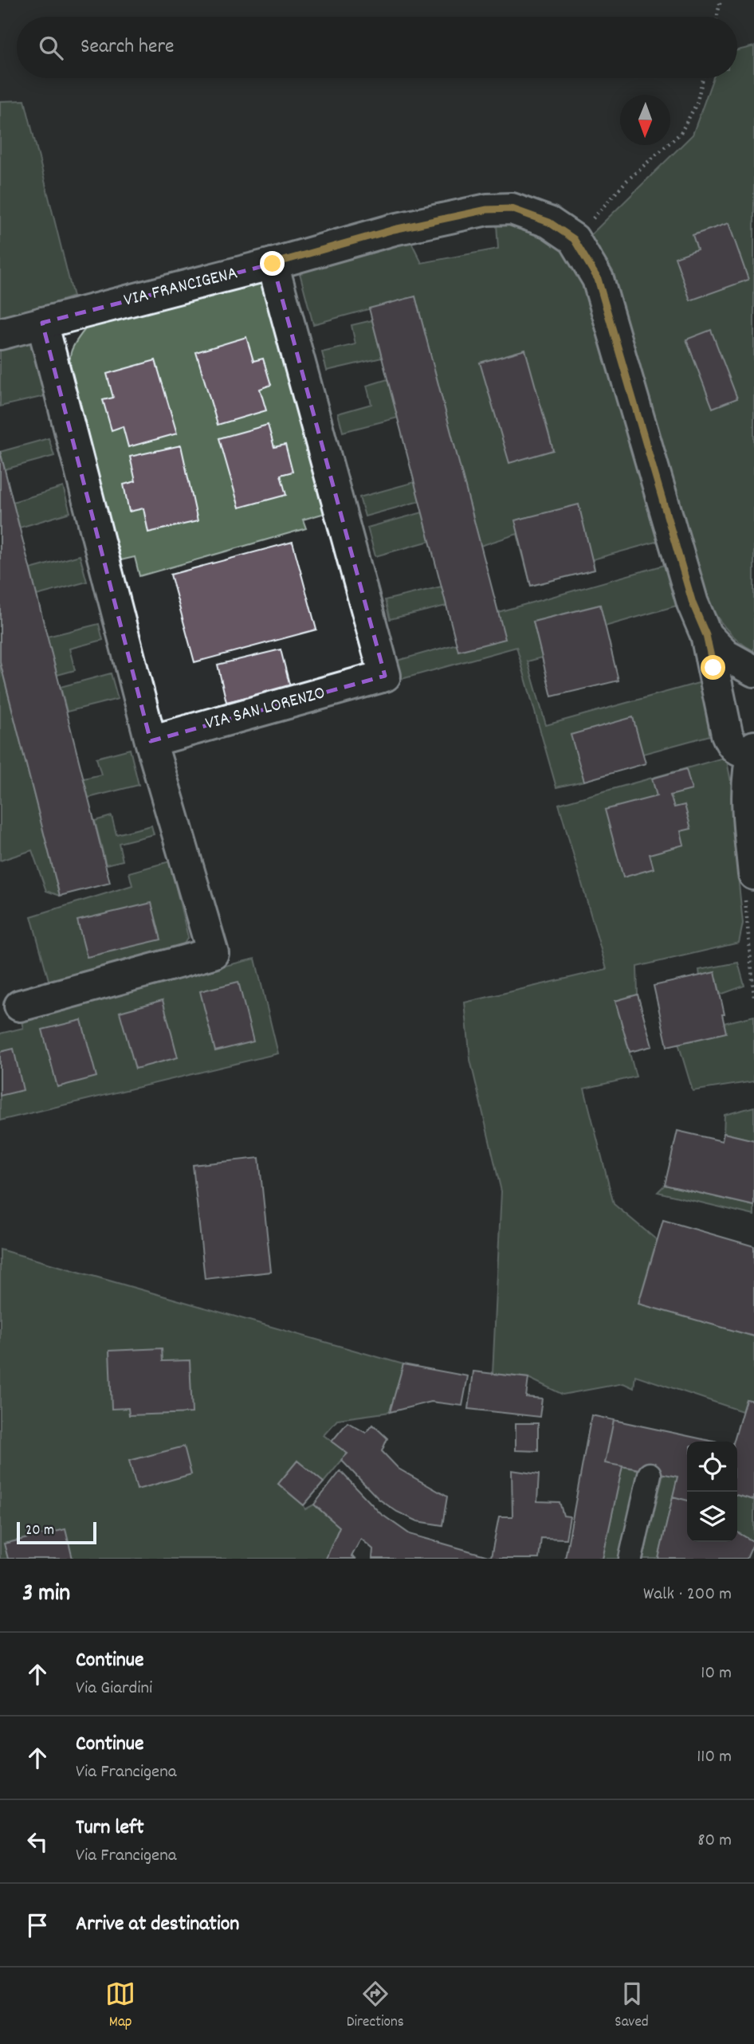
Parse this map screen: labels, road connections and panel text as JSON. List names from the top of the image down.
{
  "streets": {
    "street": ["VIA FRANCIGENA", "VIA SAN LORENZO"]
  },
  "crossings": [
    ["VIA FRANCIGENA", "VIA SAN LORENZO"]
  ],
  "scale_bar": "20 m",
  "north": "bottom",
  "page": {
    "search": "Search here",
    "scale": "20 m",
    "heading": ["3 min", "Walk · 200 m"],
    "list": [
      ["Continue", "Via Giardini", "10 m"],
      ["Continue", "Via Francigena", "110 m"],
      ["Turn left", "Via Francigena", "80 m"],
      "Arrive at destination"
    ],
    "nav": ["Map", "Directions", "Saved"]
  }
}
